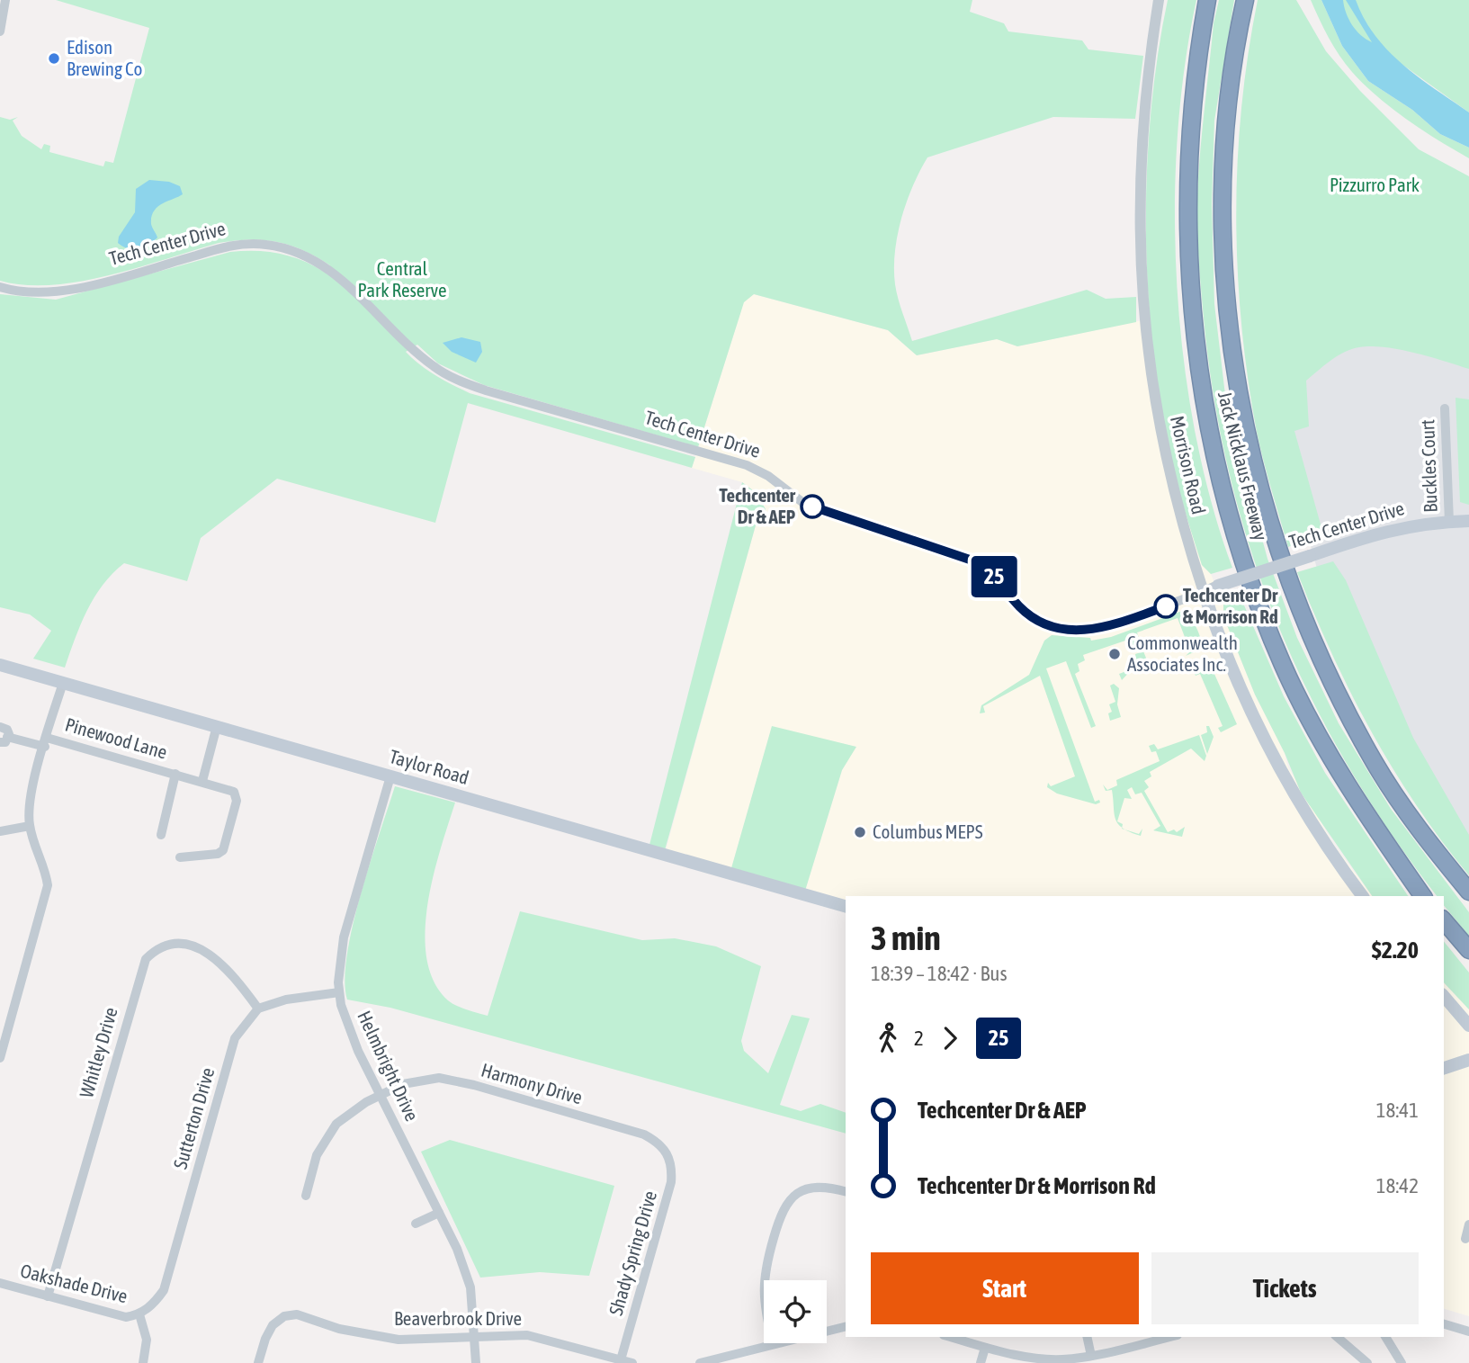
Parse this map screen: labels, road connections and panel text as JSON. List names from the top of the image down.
{
  "streets": {
    "highway": ["Jack Nicklaus Freeway"],
    "main road": ["Tech Center Drive", "Morrison Road", "Taylor Road"],
    "street": [
      "Buckles Court",
      "Pinewood Lane",
      "Whitley Drive",
      "Helmbright Drive",
      "Harmony Drive",
      "Sutterton Drive",
      "Shady Spring Drive",
      "Oakshade Drive",
      "Beaverbrook Drive"
    ]
  },
  "crossings": [
    ["Tech Center Drive", "Morrison Road"],
    ["Tech Center Drive", "Buckles Court"],
    ["Taylor Road", "Helmbright Drive"],
    ["Whitley Drive", "Sutterton Drive"],
    ["Whitley Drive", "Oakshade Drive"],
    ["Helmbright Drive", "Harmony Drive"],
    ["Helmbright Drive", "Beaverbrook Drive"],
    ["Harmony Drive", "Shady Spring Drive"],
    ["Sutterton Drive", "Oakshade Drive"],
    ["Shady Spring Drive", "Beaverbrook Drive"]
  ],
  "parks": ["Pizzurro Park", "Central Park Reserve"],
  "places": [
    "Edison Brewing Co",
    "Techcenter Dr & AEP",
    "Techcenter Dr & Morrison Rd",
    "Commonwealth Associates Inc.",
    "Columbus MEPS"
  ],
  "lines": ["bus line 25"],
  "page": {
    "on_map": "25",
    "heading": ["3 min", "18:39 – 18:42 · Bus", "$2.20"],
    "legs": ["2", "25"],
    "list": [
      {
        "name": "Techcenter Dr & AEP",
        "value": "18:41"
      },
      {
        "name": "Techcenter Dr & Morrison Rd",
        "value": "18:42"
      }
    ],
    "buttons": ["Start", "Tickets"]
  }
}
